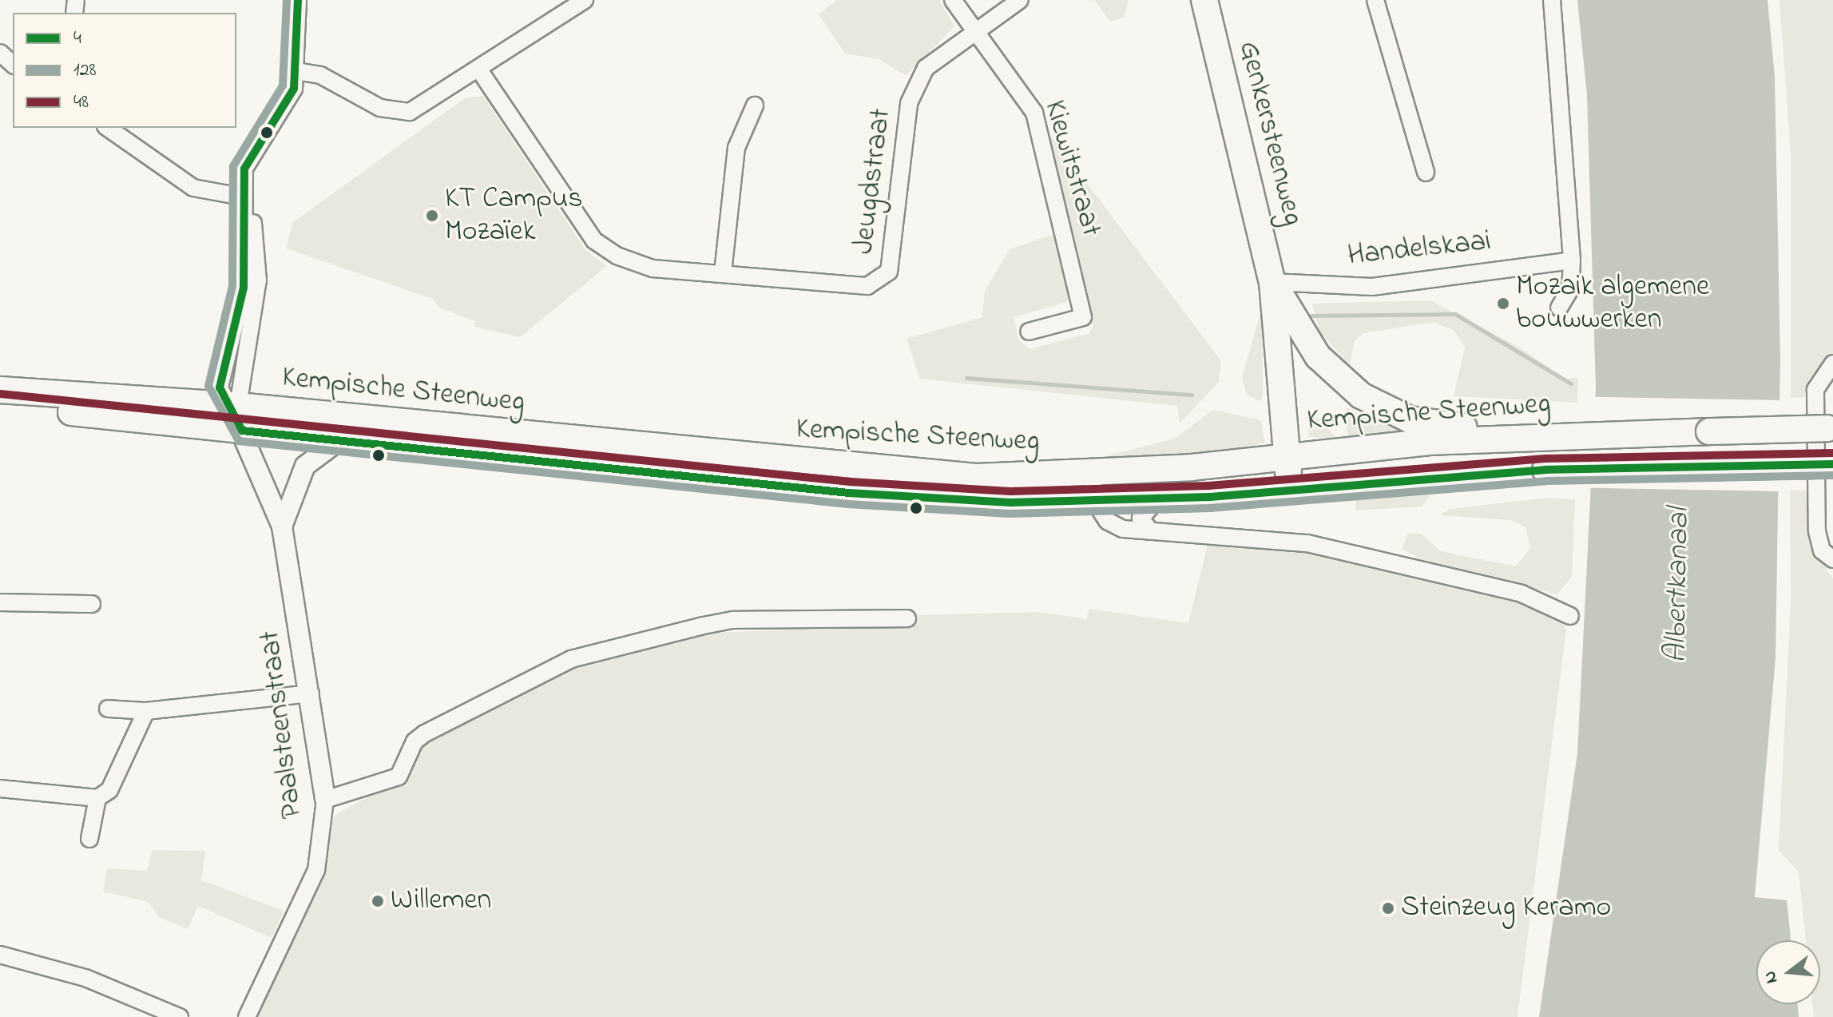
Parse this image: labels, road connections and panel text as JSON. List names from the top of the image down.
{
  "streets": {
    "main road": ["Genkersteenweg", "Kempische Steenweg"],
    "street": [
      "Kiewitstraat",
      "Jeugdstraat",
      "Handelskaai",
      "Paalsteenstraat"
    ]
  },
  "crossings": [
    ["Genkersteenweg", "Handelskaai"],
    ["Genkersteenweg", "Kempische Steenweg"],
    ["Kiewitstraat", "Jeugdstraat"],
    ["Kempische Steenweg", "Paalsteenstraat"]
  ],
  "water": ["Albertkanaal"],
  "places": [
    "KT Campus Mozaïek",
    "Mozaik algemene bouwwerken",
    "Willemen",
    "Steinzeug Keramo"
  ],
  "lines": ["transit line 4", "transit line 128", "transit line 48"],
  "legend": ["4", "128", "48"],
  "north": "left"
}
